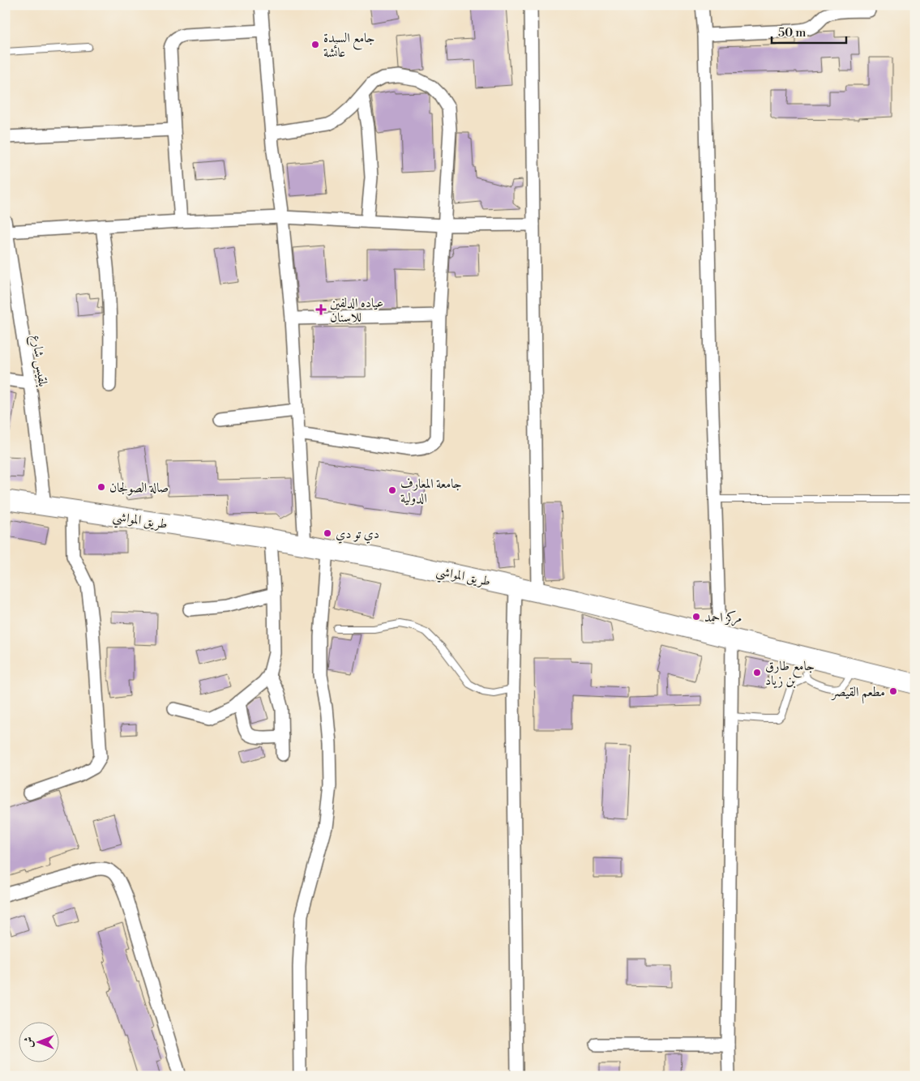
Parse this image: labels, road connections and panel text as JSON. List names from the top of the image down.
{
  "streets": {
    "main road": ["طريق المواشي"],
    "street": ["بلقيس شارع"]
  },
  "crossings": [
    ["بلقيس شارع", "طريق المواشي"]
  ],
  "places": {
    "other": [
      "جامع السيدة عائشة",
      "صالة الصولجان",
      "جامعة المعارف الدولية",
      "دي تو دي",
      "مركز احمد",
      "جامع طارق بن زياد",
      "مطعم القيصر"
    ],
    "health": ["عياده الدلفين للاسنان"]
  },
  "scale_bar": "50 m",
  "north": "left"
}
